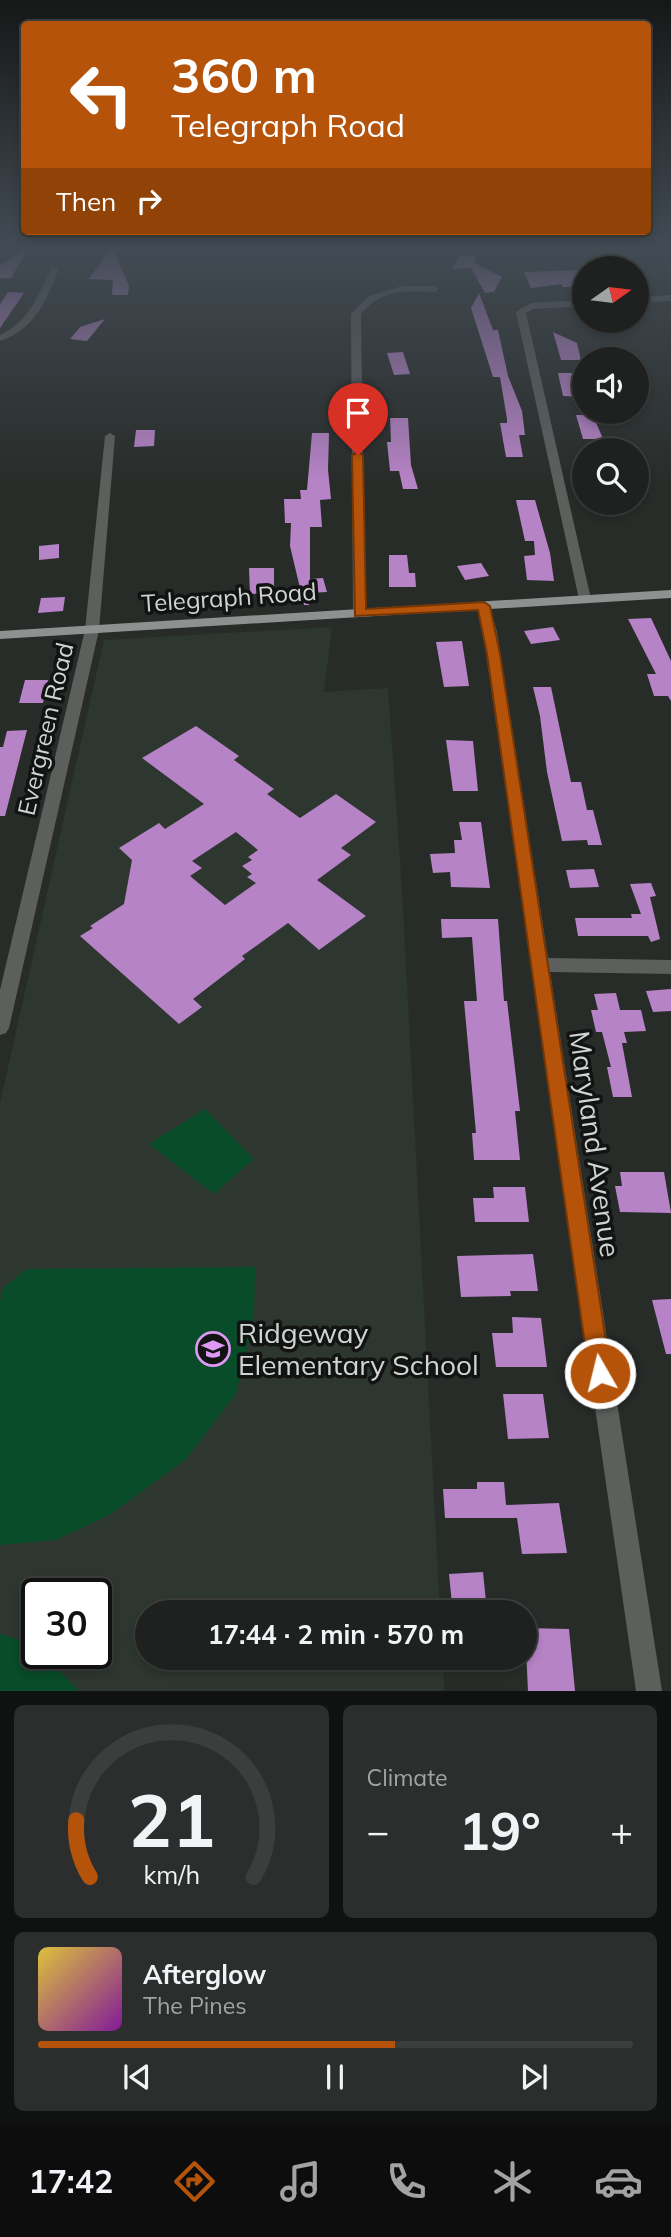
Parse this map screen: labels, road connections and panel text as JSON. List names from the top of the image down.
{
  "streets": {
    "main road": ["Telegraph Road"],
    "street": ["Evergreen Road", "Maryland Avenue"]
  },
  "crossings": [
    ["Telegraph Road", "Evergreen Road"],
    ["Telegraph Road", "Maryland Avenue"]
  ],
  "places": {
    "school or university": ["Ridgeway Elementary School"]
  },
  "north": "right",
  "page": {
    "turn": ["360 m", "Telegraph Road"],
    "then": "Then",
    "limit": "30",
    "trip": "17:44 · 2 min · 570 m",
    "tile": "Climate",
    "heat": ["−", "19°", "+"],
    "song": ["Afterglow", "The Pines"],
    "tabs": "17:42",
    "gauge": ["21", "km/h"]
  }
}
